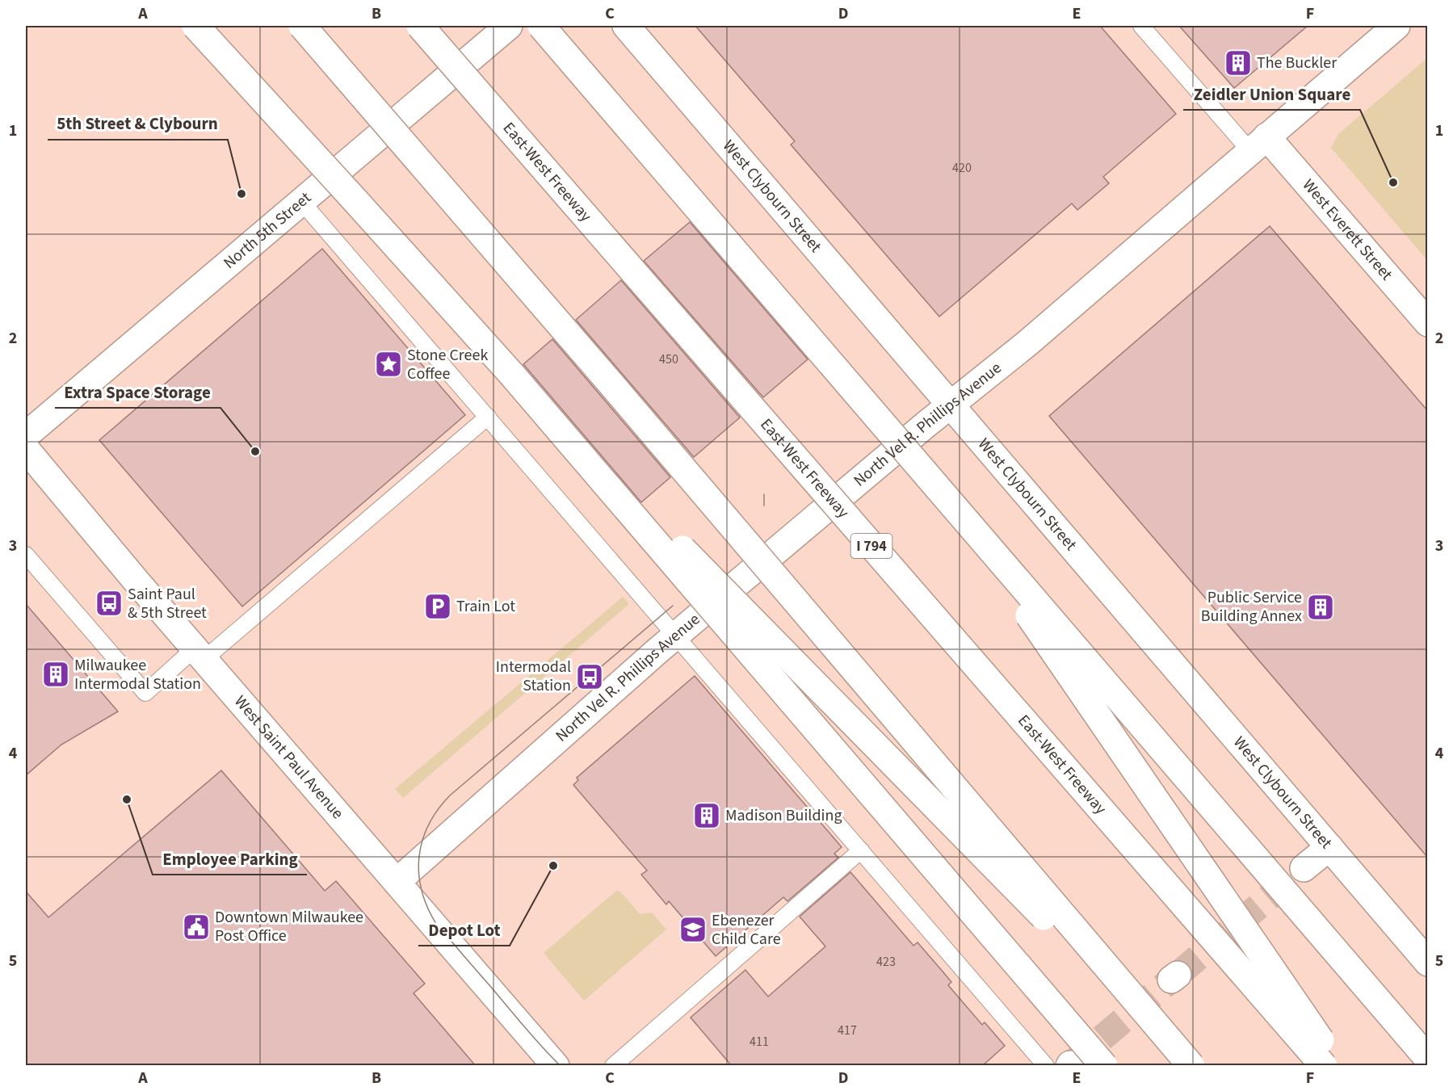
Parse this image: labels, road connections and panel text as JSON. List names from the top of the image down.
{
  "streets": {
    "main road": [
      "East-West Freeway",
      "West Clybourn Street",
      "North 5th Street",
      "West Everett Street",
      "North Vel R. Phillips Avenue",
      "I 794",
      "West Saint Paul Avenue"
    ]
  },
  "crossings": [
    ["West Clybourn Street", "North Vel R. Phillips Avenue"],
    ["West Everett Street", "North Vel R. Phillips Avenue"],
    ["North Vel R. Phillips Avenue", "West Saint Paul Avenue"]
  ],
  "places": {
    "building": [
      "The Buckler",
      "Public Service Building Annex",
      "Milwaukee Intermodal Station",
      "Madison Building"
    ],
    "other": [
      "Zeidler Union Square",
      "5th Street & Clybourn",
      "Extra Space Storage",
      "Employee Parking",
      "Depot Lot"
    ],
    "place": ["Stone Creek Coffee"],
    "bus stop": ["Saint Paul & 5th Street", "Intermodal Station"],
    "parking": ["Train Lot"],
    "public building": ["Downtown Milwaukee Post Office"],
    "school or university": ["Ebenezer Child Care"]
  },
  "house_numbers": [
    "420",
    "450",
    "423",
    "417",
    "411"
  ],
  "grid": {
    "columns": [
      "A",
      "B",
      "C",
      "D",
      "E",
      "F"
    ],
    "rows": [
      "1",
      "2",
      "3",
      "4",
      "5"
    ]
  }
}
